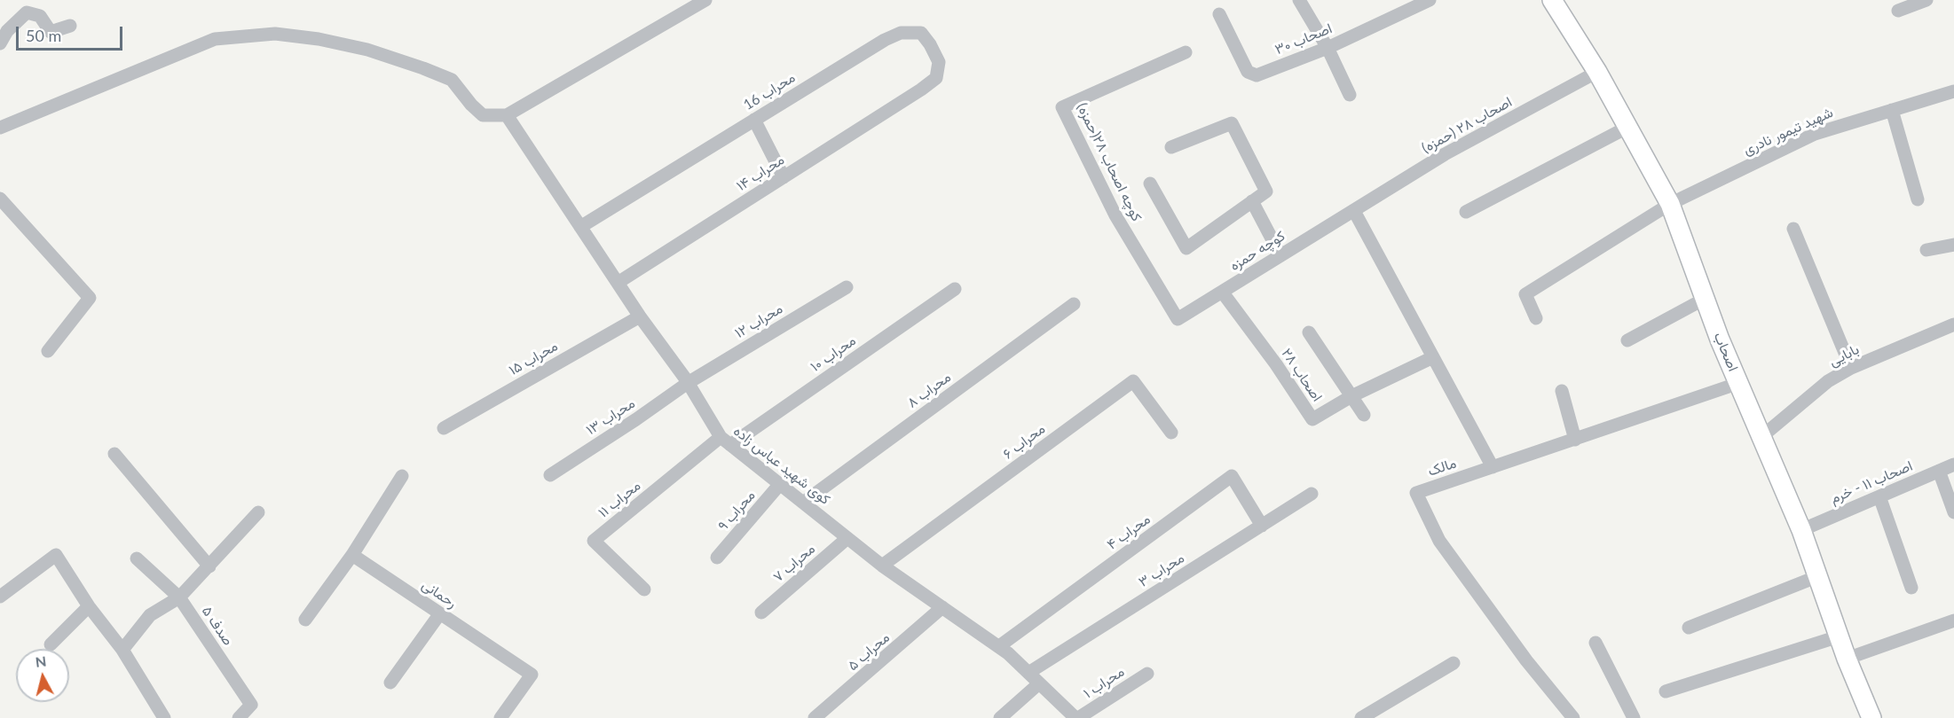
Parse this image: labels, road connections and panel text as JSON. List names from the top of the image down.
{
  "streets": {
    "main road": ["اصحاب"],
    "street": [
      "اصحاب ۳۰",
      "محراب 16",
      "اصحاب ۲۸ (حمزه)",
      "شهید تیمور نادری",
      "کوچه اصحاب ۲۸(حمزه)",
      "محراب ۱۴",
      "کوچه حمزه",
      "محراب ۱۲",
      "محراب ۱۰",
      "بابایی",
      "محراب ۱۵",
      "اصحاب ۲۸",
      "محراب ۸",
      "محراب ۱۳",
      "محراب ۶",
      "کوی شهید عباس زاده",
      "مالک",
      "اصحاب ۱۱ - خرم",
      "محراب ۱۱",
      "محراب ۹",
      "محراب ۴",
      "محراب ۷",
      "محراب ۳",
      "رحمانی",
      "صدف ۵",
      "محراب ۵",
      "محراب ۱"
    ]
  },
  "crossings": [
    ["محراب 16", "محراب ۱۴"],
    ["محراب 16", "کوی شهید عباس زاده"],
    ["اصحاب ۲۸ (حمزه)", "کوچه حمزه"],
    ["اصحاب ۲۸ (حمزه)", "اصحاب"],
    ["شهید تیمور نادری", "اصحاب"],
    ["کوچه اصحاب ۲۸(حمزه)", "کوچه حمزه"],
    ["محراب ۱۴", "کوی شهید عباس زاده"],
    ["کوچه حمزه", "اصحاب ۲۸"],
    ["محراب ۱۲", "محراب ۱۳"],
    ["محراب ۱۲", "کوی شهید عباس زاده"],
    ["اصحاب", "بابایی"],
    ["اصحاب", "مالک"],
    ["اصحاب", "اصحاب ۱۱ - خرم"],
    ["محراب ۱۰", "کوی شهید عباس زاده"],
    ["محراب ۱۰", "محراب ۱۱"],
    ["محراب ۱۵", "کوی شهید عباس زاده"],
    ["محراب ۸", "کوی شهید عباس زاده"],
    ["محراب ۱۳", "کوی شهید عباس زاده"],
    ["محراب ۶", "کوی شهید عباس زاده"],
    ["کوی شهید عباس زاده", "محراب ۱۱"],
    ["کوی شهید عباس زاده", "محراب ۹"],
    ["کوی شهید عباس زاده", "محراب ۴"],
    ["کوی شهید عباس زاده", "محراب ۷"],
    ["کوی شهید عباس زاده", "محراب ۳"],
    ["کوی شهید عباس زاده", "محراب ۵"],
    ["کوی شهید عباس زاده", "محراب ۱"],
    ["محراب ۴", "محراب ۳"]
  ],
  "scale_bar": "50 m",
  "north": "top"
}
